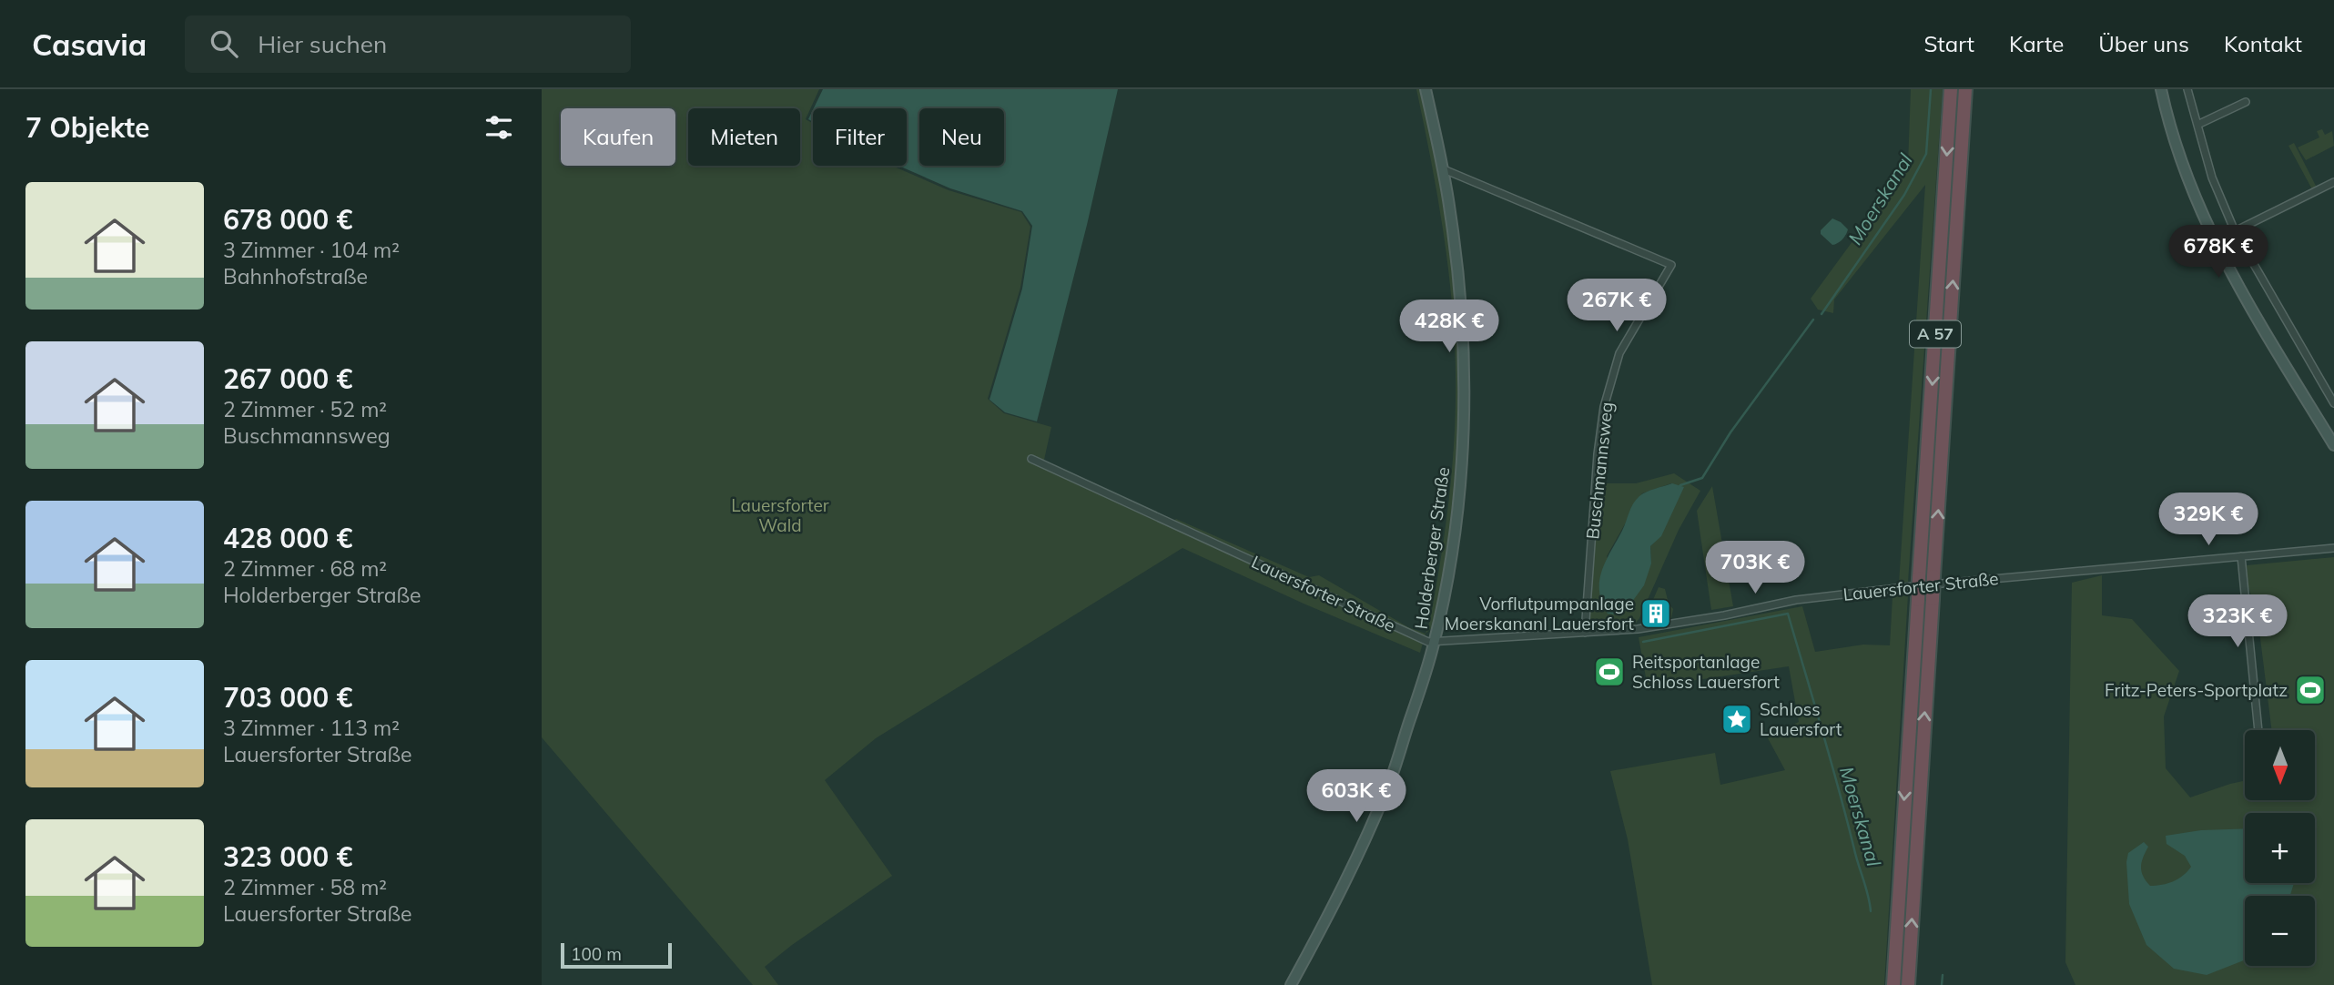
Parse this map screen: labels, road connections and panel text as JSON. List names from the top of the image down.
{
  "streets": {
    "highway": ["A 57"],
    "main road": ["Holderberger Straße"],
    "street": ["Buschmannsweg", "Lauersforter Straße"]
  },
  "crossings": [
    ["Buschmannsweg", "Holderberger Straße"],
    ["Buschmannsweg", "Lauersforter Straße"],
    ["Holderberger Straße", "Lauersforter Straße"]
  ],
  "water": ["Moerskanal"],
  "parks": ["Lauersforter Wald"],
  "places": {
    "building": ["Vorflutpumpanlage Moerskananl Lauersfort"],
    "sports": ["Reitsportanlage Schloss Lauersfort", "Fritz-Peters-Sportplatz"],
    "place": ["Schloss Lauersfort"]
  },
  "scale_bar": "100 m",
  "north": "bottom",
  "page": {
    "header": "Casavia",
    "search": "Hier suchen",
    "nav": [
      "Start",
      "Karte",
      "Über uns",
      "Kontakt"
    ],
    "heading": "7 Objekte",
    "chip": [
      "Kaufen",
      "Mieten",
      "Filter",
      "Neu"
    ],
    "list": [
      {
        "name": "678 000 €",
        "note": "3 Zimmer · 104 m² · Bahnhofstraße"
      },
      {
        "name": "267 000 €",
        "note": "2 Zimmer · 52 m² · Buschmannsweg"
      },
      {
        "name": "428 000 €",
        "note": "2 Zimmer · 68 m² · Holderberger Straße"
      },
      {
        "name": "703 000 €",
        "note": "3 Zimmer · 113 m² · Lauersforter Straße"
      },
      {
        "name": "323 000 €",
        "note": "2 Zimmer · 58 m² · Lauersforter Straße"
      }
    ],
    "price": [
      "678K €",
      "267K €",
      "428K €",
      "329K €",
      "703K €",
      "323K €",
      "603K €"
    ],
    "map_buttons": ["+", "−"],
    "scale": "100 m"
  }
}
